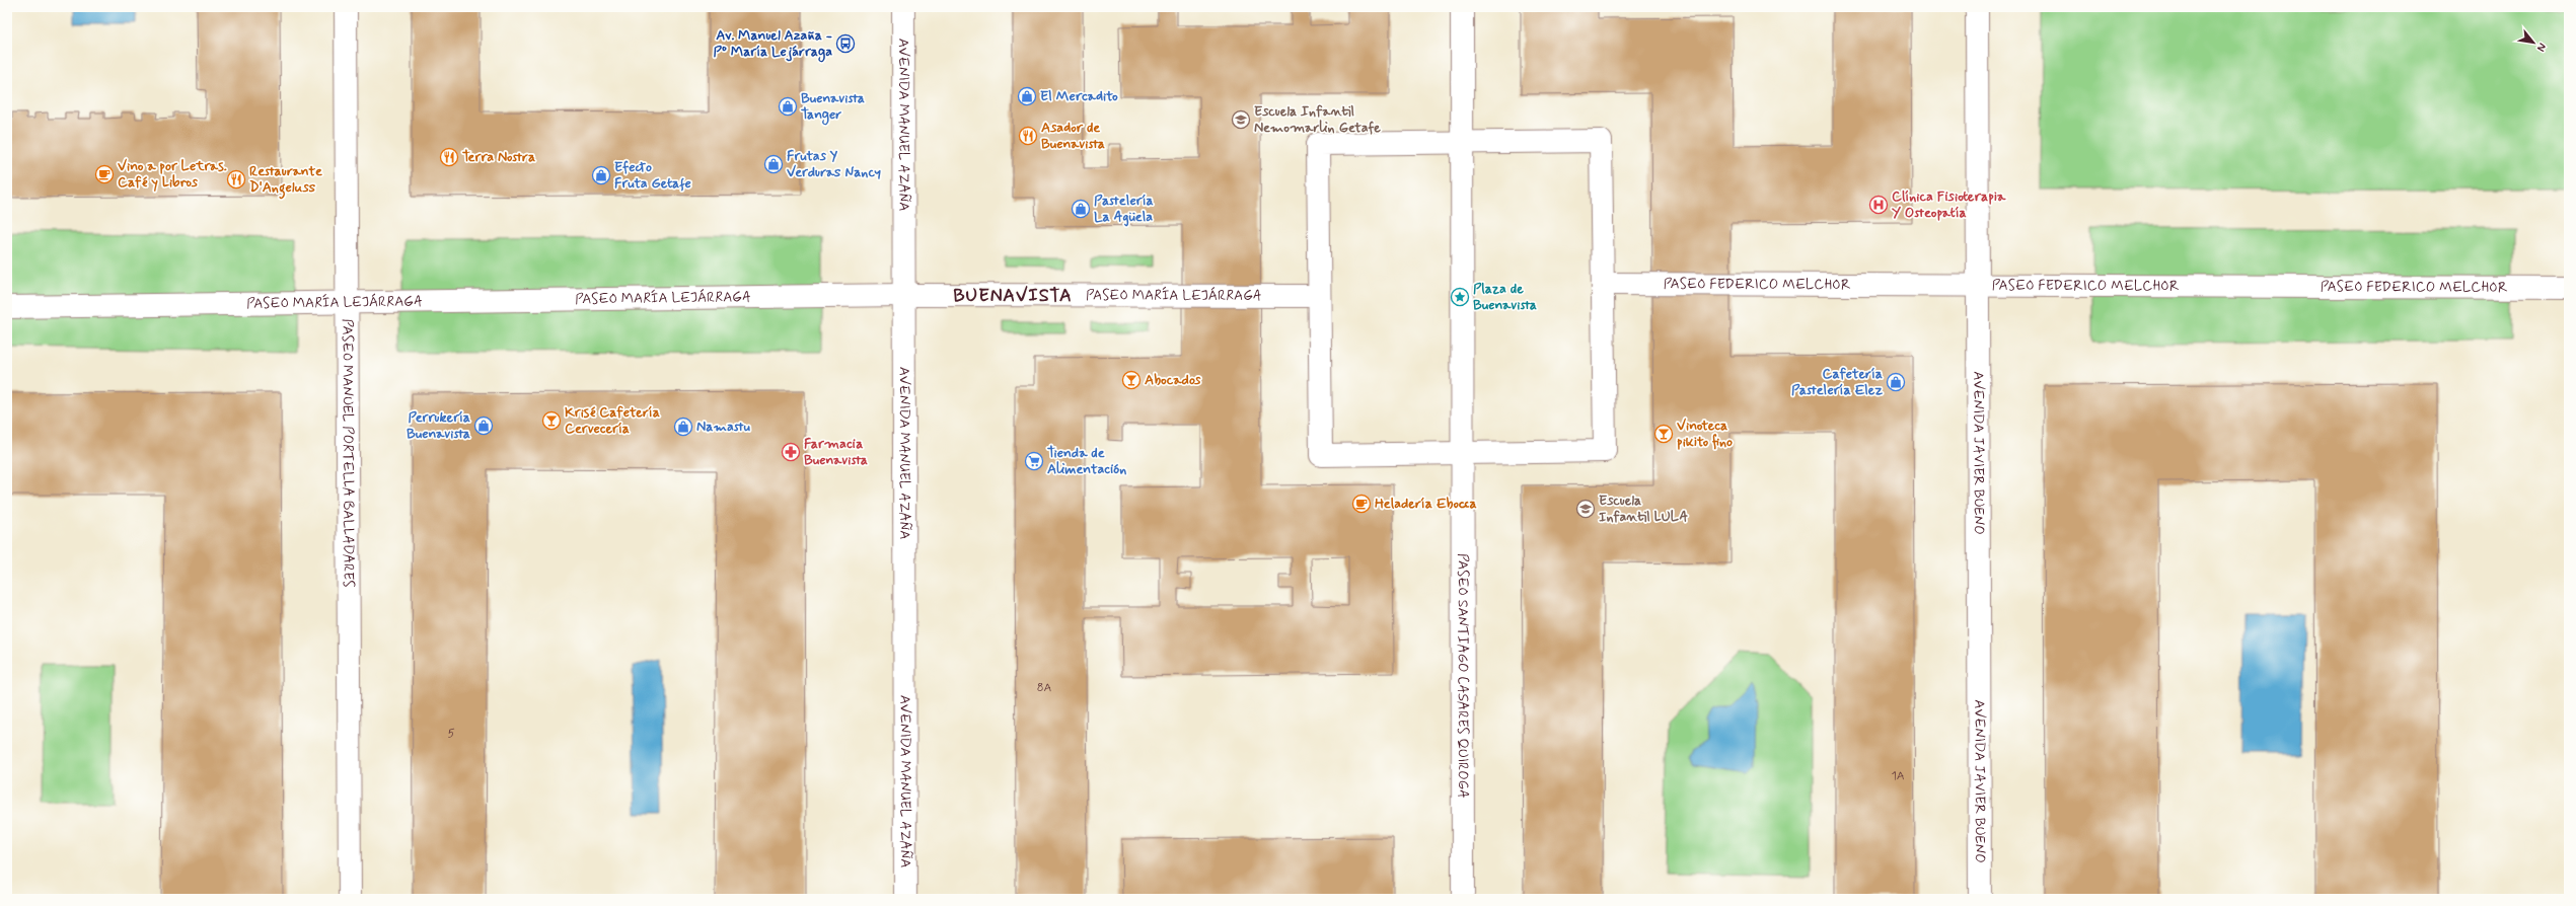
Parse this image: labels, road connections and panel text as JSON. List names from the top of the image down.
{
  "streets": {
    "street": [
      "AVENIDA MANUEL AZAÑA",
      "PASEO FEDERICO MELCHOR",
      "PASEO MARÍA LEJÁRRAGA",
      "PASEO MANUEL PORTELLA BALLADARES",
      "AVENIDA JAVIER BUENO",
      "PASEO SANTIAGO CASARES QUIROGA"
    ]
  },
  "crossings": [
    ["AVENIDA MANUEL AZAÑA", "PASEO MARÍA LEJÁRRAGA"],
    ["PASEO FEDERICO MELCHOR", "AVENIDA JAVIER BUENO"],
    ["PASEO MARÍA LEJÁRRAGA", "PASEO MANUEL PORTELLA BALLADARES"]
  ],
  "districts": ["BUENAVISTA"],
  "places": {
    "bus stop": ["Av. Manuel Azaña - Pº María Lejárraga"],
    "shop": [
      "El Mercadito",
      "Buenavista Tanger",
      "Frutas Y Verduras Nancy",
      "Efecto Fruta Getafe",
      "Pastelería La Agüela",
      "Cafetería Pastelería Elez",
      "Perrukería Buenavista",
      "Namastu"
    ],
    "school or university": ["Escuela Infantil Nemomarlin Getafe", "Escuela Infantil LULA"],
    "restaurant": ["Asador de Buenavista", "Terra Nostra", "Restaurante D'Angeluss"],
    "cafe": ["Vino a por Letras. Café y Libros", "Heladería Ebocca"],
    "hospital": ["Clínica Fisioterapia Y Osteopatía"],
    "place": ["Plaza de Buenavista"],
    "bar": ["Abocados", "Krisé Cafetería Cervecería", "Vinoteca pikito fino"],
    "pharmacy": ["Farmacia Buenavista"],
    "supermarket": ["Tienda de Alimentación"]
  },
  "house_numbers": ["8A", "5", "1A"],
  "north": "bottom right"
}
